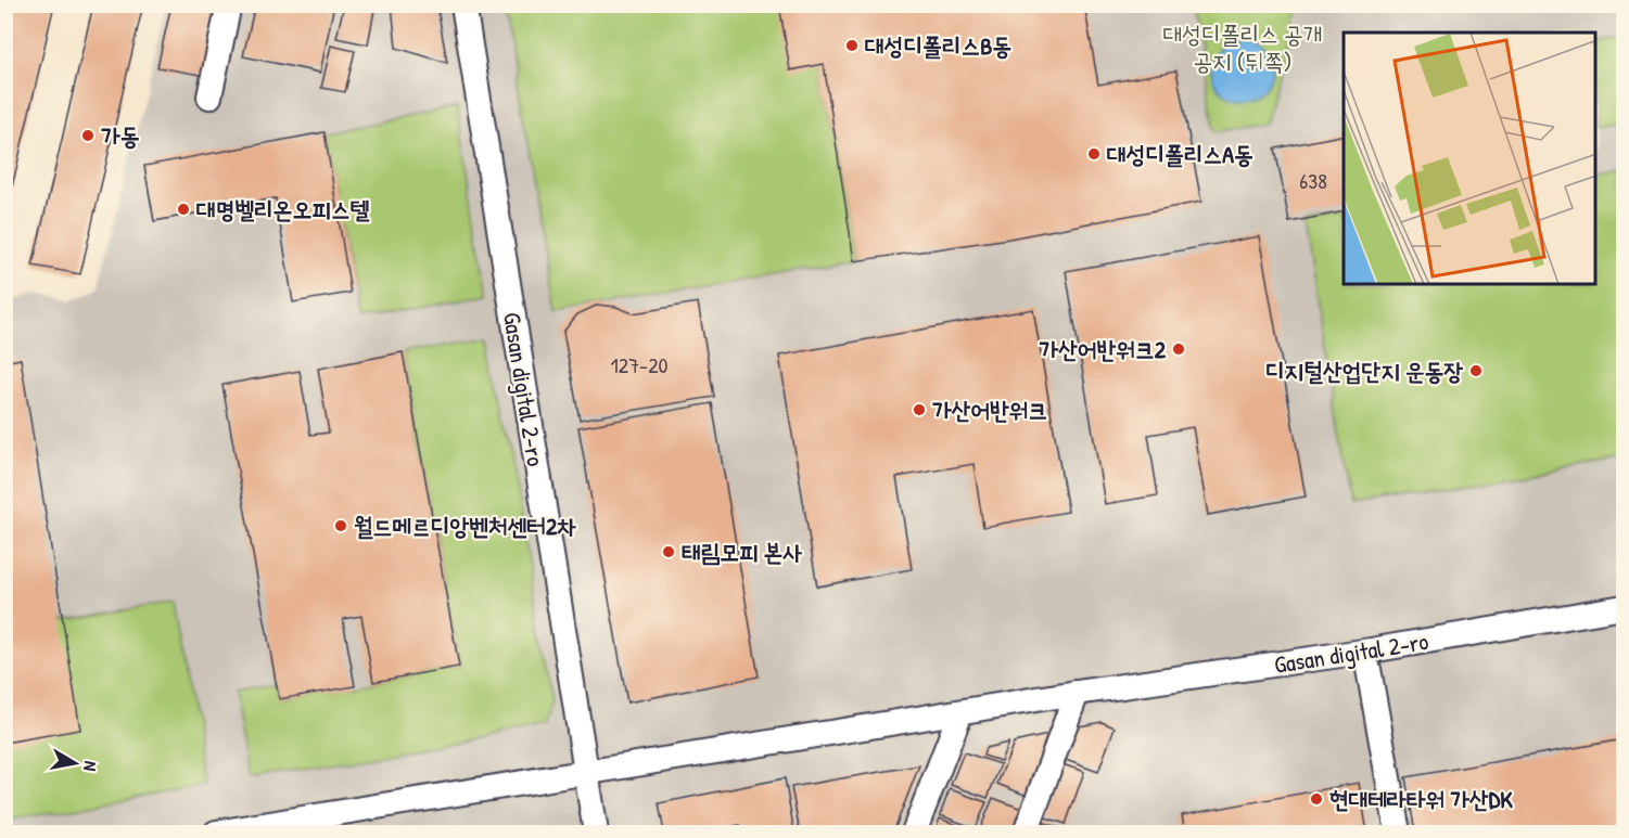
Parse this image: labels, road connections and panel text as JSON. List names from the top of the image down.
{
  "streets": {
    "street": ["Gasan digital 2-ro"]
  },
  "parks": ["대성디폴리스 공개 공지 (뒤쪽)"],
  "places": [
    "대성디폴리스B동",
    "가동",
    "대성디폴리스A동",
    "대명벨리온오피스텔",
    "가산어반워크2",
    "디지털산업단지 운동장",
    "가산어반워크",
    "월드메르디앙벤처센터2차",
    "태림모피 본사",
    "현대테라타워 가산DK"
  ],
  "house_numbers": ["638", "127-20"],
  "north": "right"
}
